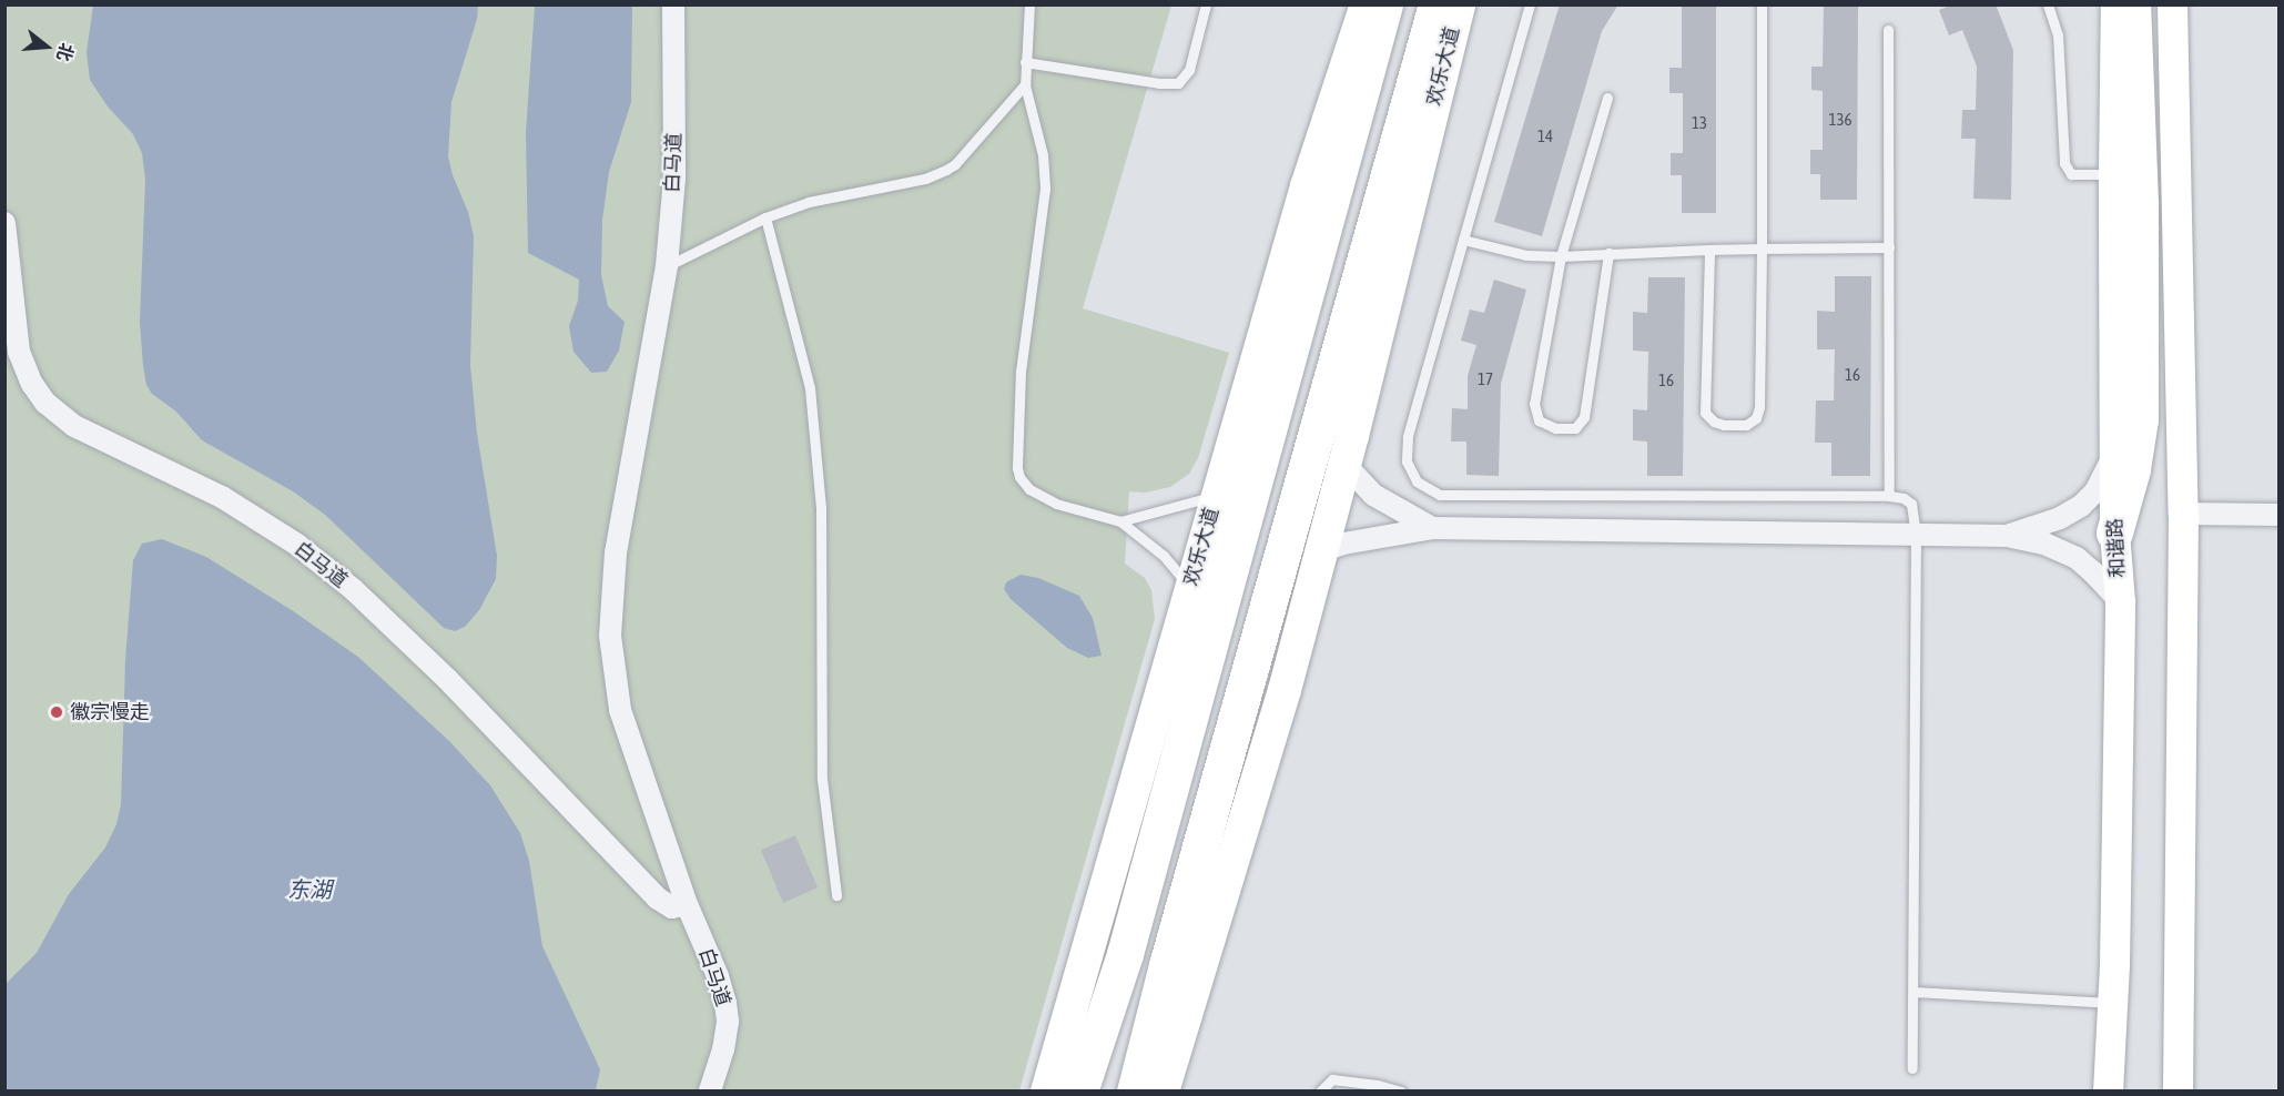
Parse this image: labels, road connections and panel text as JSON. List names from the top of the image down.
{
  "streets": {
    "highway": ["欢乐大道"],
    "main road": ["和谐路"],
    "street": ["白马道"]
  },
  "water": ["东湖"],
  "places": ["徽宗慢走"],
  "house_numbers": [
    "136",
    "13",
    "14",
    "16",
    "17",
    "16"
  ],
  "north": "right"
}
